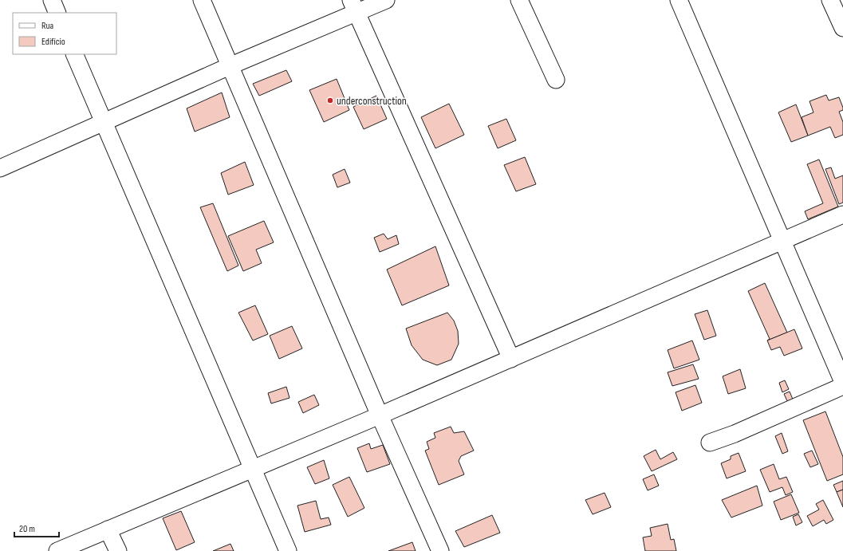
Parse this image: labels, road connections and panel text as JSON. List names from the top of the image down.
{
  "places": ["underconstruction"],
  "legend": ["Rua", "Edifício"],
  "scale_bar": "20 m"
}
